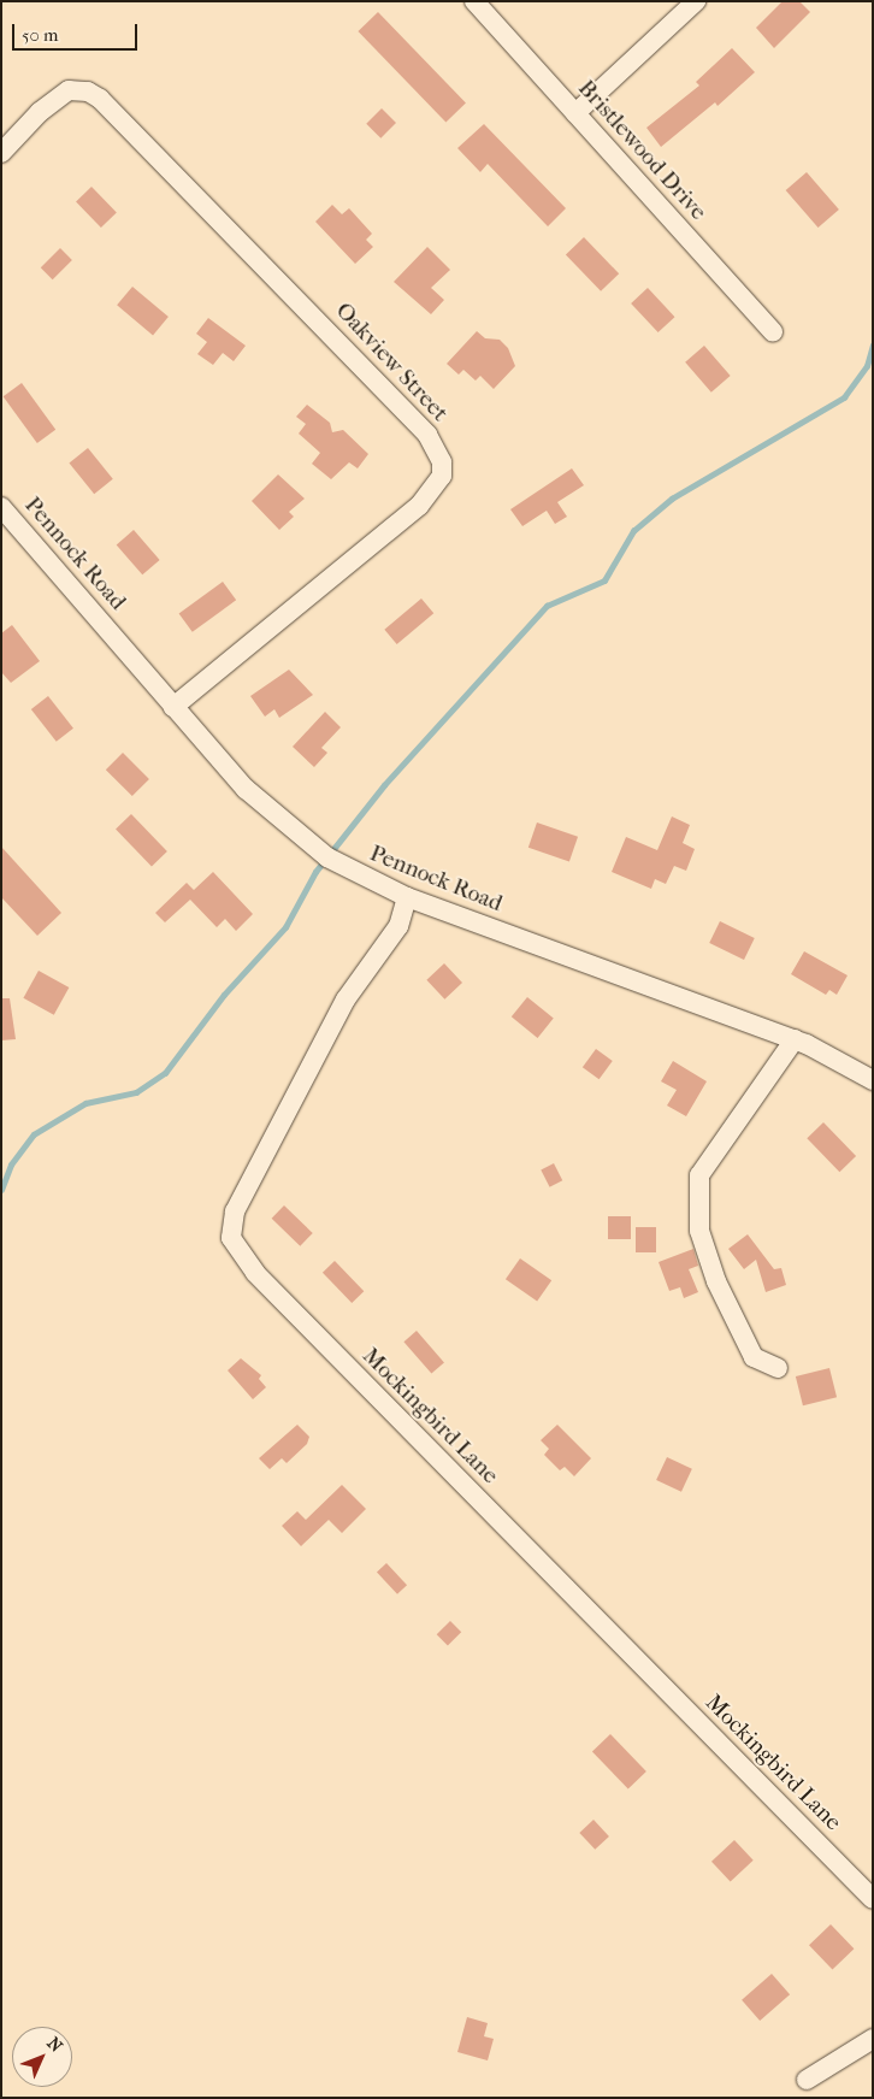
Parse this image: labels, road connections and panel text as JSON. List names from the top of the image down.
{
  "streets": {
    "street": [
      "Bristlewood Drive",
      "Oakview Street",
      "Pennock Road",
      "Mockingbird Lane"
    ]
  },
  "crossings": [
    ["Oakview Street", "Pennock Road"],
    ["Pennock Road", "Mockingbird Lane"]
  ],
  "scale_bar": "50 m",
  "north": "top right"
}
